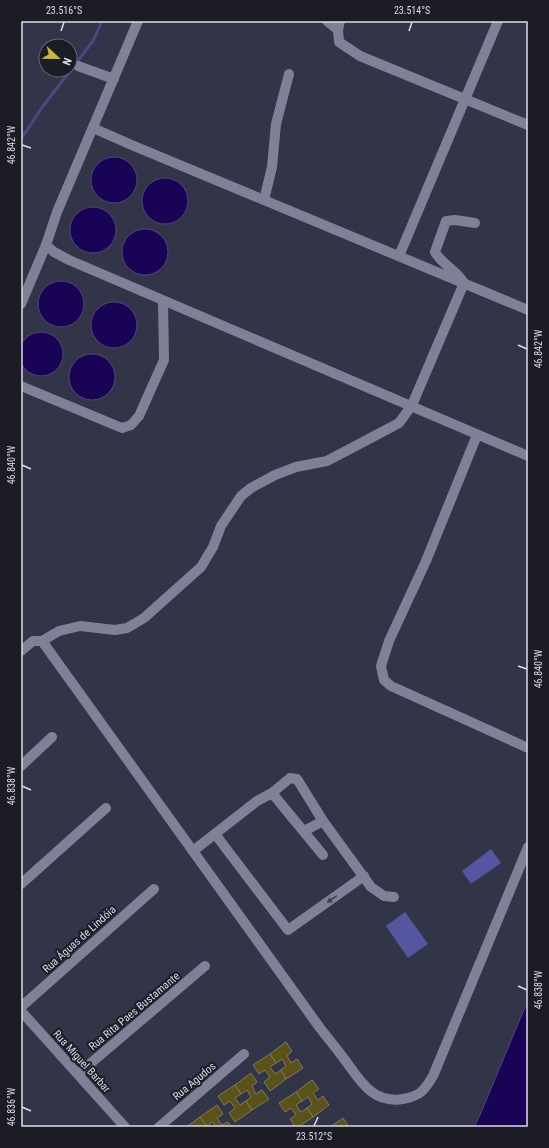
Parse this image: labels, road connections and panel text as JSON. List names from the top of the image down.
{
  "streets": {
    "street": [
      "Rua Águas de Lindóia",
      "Rua Rita Paes Bustamante",
      "Rua Miguel Barbar",
      "Rua Agudos"
    ]
  },
  "crossings": [
    ["Rua Rita Paes Bustamante", "Rua Miguel Barbar"]
  ],
  "north": "right",
  "coordinates": [
    "23.516°S",
    "23.514°S",
    "46.842°W",
    "46.840°W",
    "46.838°W",
    "46.836°W",
    "23.512°S"
  ]
}
